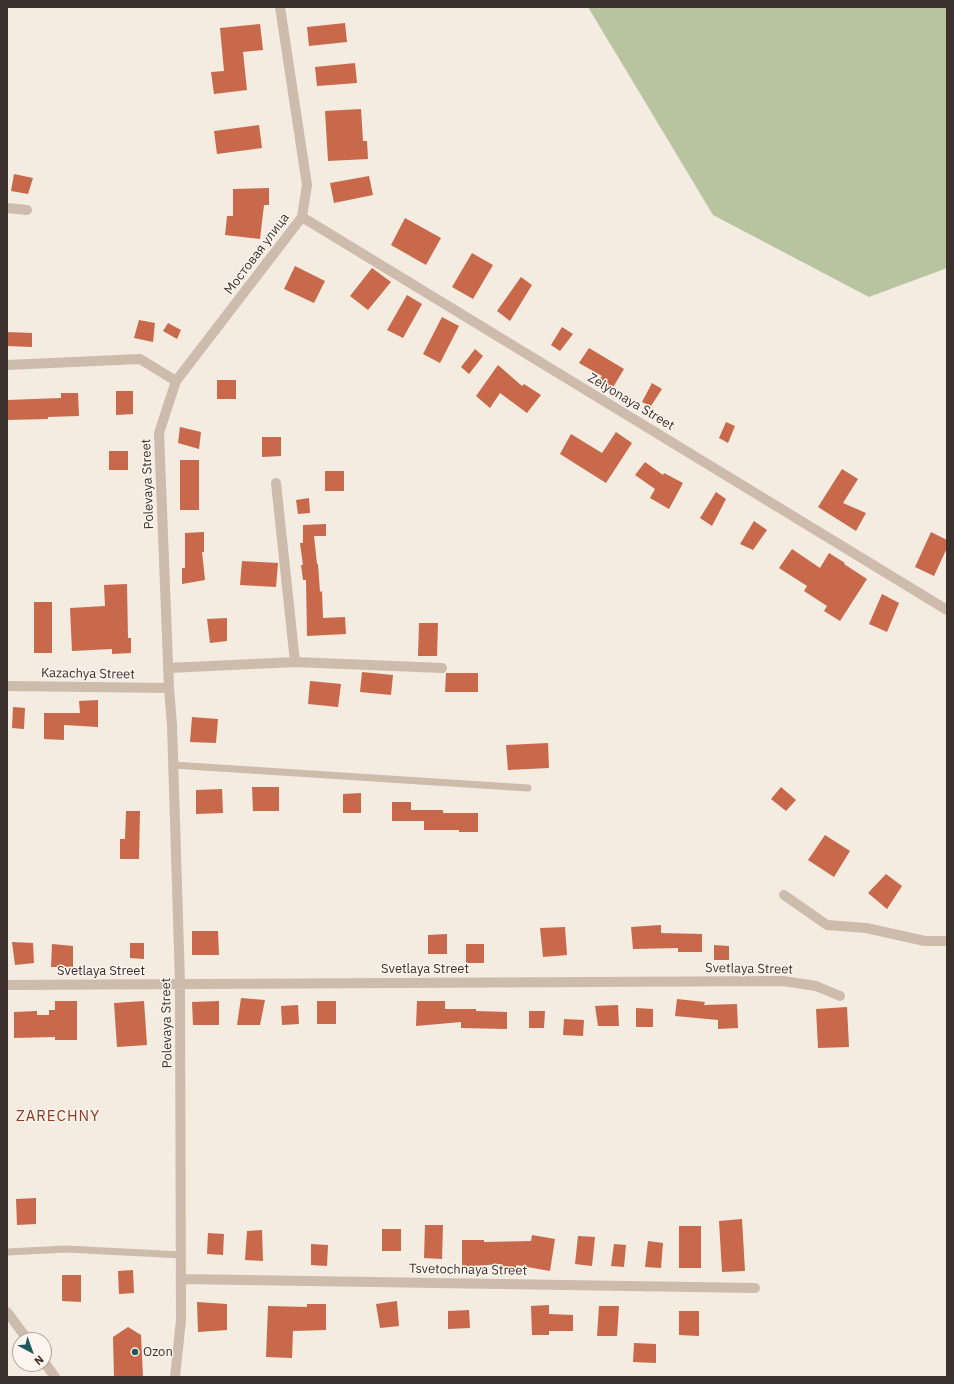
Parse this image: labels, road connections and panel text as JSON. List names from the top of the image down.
{
  "streets": {
    "street": [
      "Мостовая улица",
      "Zelyonaya Street",
      "Polevaya Street",
      "Kazachya Street",
      "Svetlaya Street",
      "Tsvetochnaya Street"
    ]
  },
  "crossings": [
    ["Мостовая улица", "Zelyonaya Street"],
    ["Мостовая улица", "Polevaya Street"],
    ["Polevaya Street", "Kazachya Street"],
    ["Polevaya Street", "Svetlaya Street"],
    ["Polevaya Street", "Tsvetochnaya Street"]
  ],
  "districts": ["ZARECHNY"],
  "places": ["Ozon"],
  "north": "bottom right"
}
